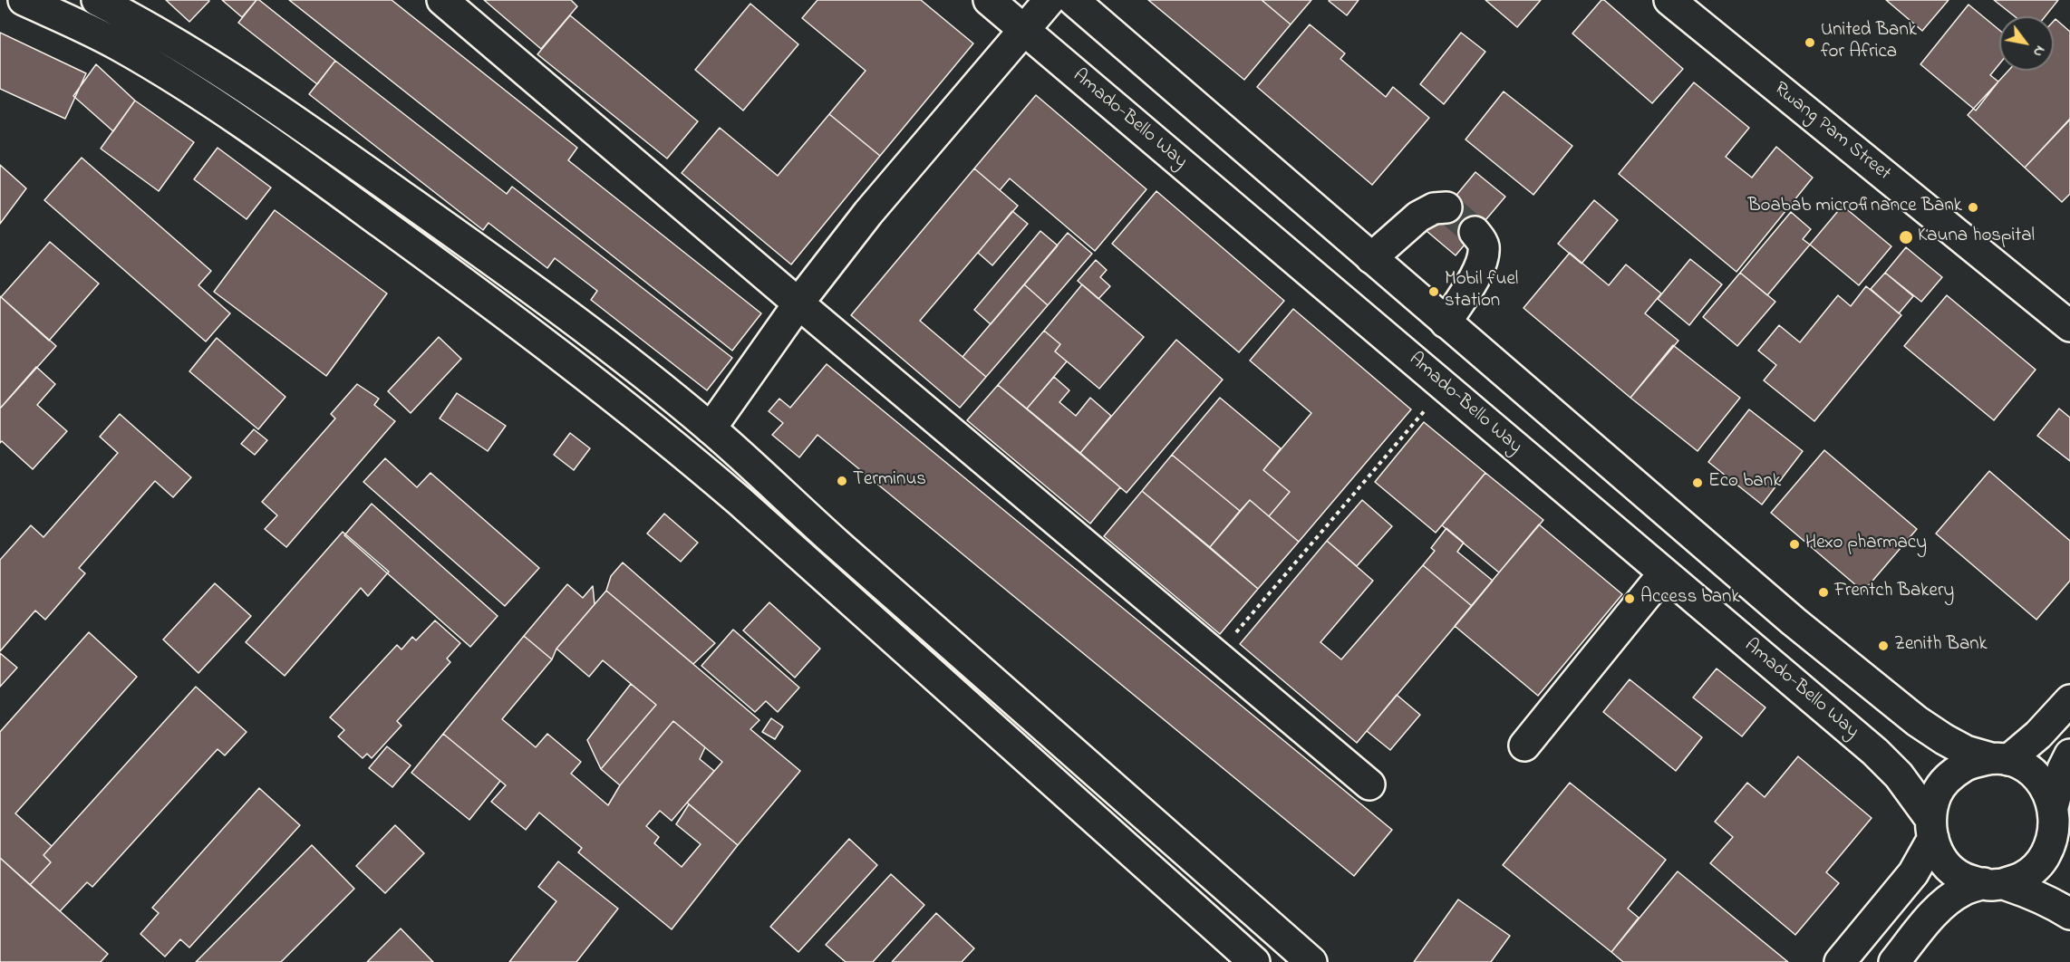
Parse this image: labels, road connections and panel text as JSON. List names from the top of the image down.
{
  "streets": {
    "main road": ["Amado-Bello Way", "Rwang Pam Street"]
  },
  "places": [
    "United Bank for Africa",
    "Boabab microfinance Bank",
    "Kauna hospital",
    "Mobil fuel station",
    "Terminus",
    "Eco bank",
    "Hexo pharmacy",
    "Frentch Bakery",
    "Access bank",
    "Zenith Bank"
  ],
  "north": "bottom right"
}
